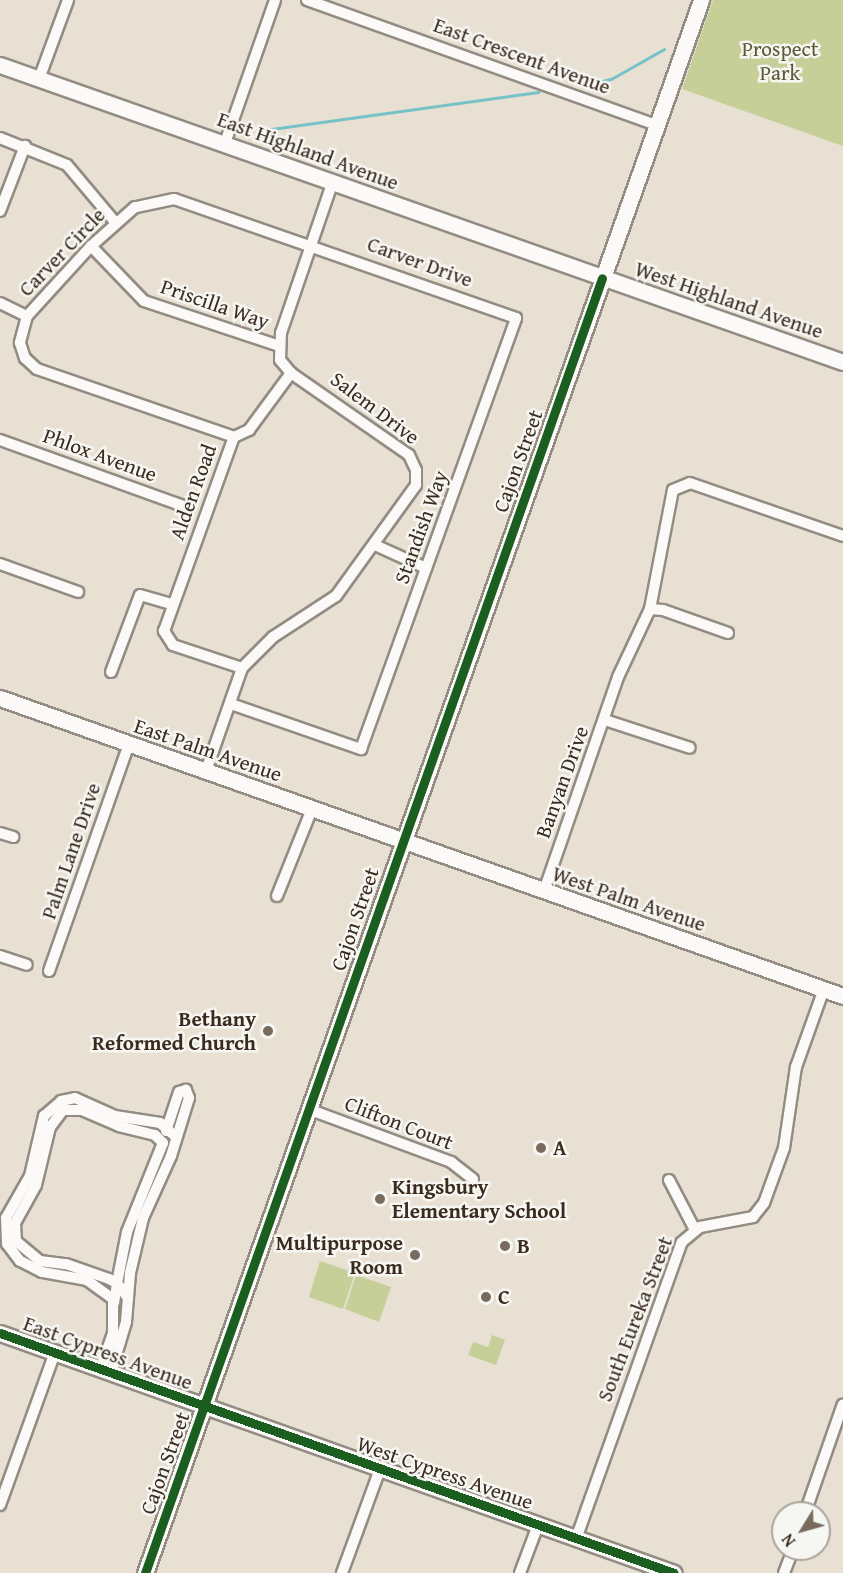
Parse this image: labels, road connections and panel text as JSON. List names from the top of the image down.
{
  "streets": {
    "street": [
      "East Crescent Avenue",
      "East Highland Avenue",
      "Carver Circle",
      "Carver Drive",
      "West Highland Avenue",
      "Priscilla Way",
      "Salem Drive",
      "Phlox Avenue",
      "Cajon Street",
      "Alden Road",
      "Standish Way",
      "East Palm Avenue",
      "Banyan Drive",
      "Palm Lane Drive",
      "West Palm Avenue",
      "Clifton Court",
      "South Eureka Street",
      "East Cypress Avenue",
      "West Cypress Avenue"
    ]
  },
  "crossings": [
    ["East Crescent Avenue", "Cajon Street"],
    ["East Highland Avenue", "West Highland Avenue"],
    ["East Highland Avenue", "Cajon Street"],
    ["Carver Circle", "Carver Drive"],
    ["Carver Circle", "Priscilla Way"],
    ["Carver Circle", "Alden Road"],
    ["Carver Drive", "Standish Way"],
    ["West Highland Avenue", "Cajon Street"],
    ["Salem Drive", "Alden Road"],
    ["Cajon Street", "East Palm Avenue"],
    ["Cajon Street", "West Palm Avenue"],
    ["Cajon Street", "Clifton Court"],
    ["Cajon Street", "East Cypress Avenue"],
    ["Cajon Street", "West Cypress Avenue"],
    ["East Palm Avenue", "Palm Lane Drive"],
    ["East Palm Avenue", "West Palm Avenue"],
    ["Banyan Drive", "West Palm Avenue"],
    ["West Palm Avenue", "South Eureka Street"],
    ["South Eureka Street", "West Cypress Avenue"],
    ["East Cypress Avenue", "West Cypress Avenue"]
  ],
  "parks": ["Prospect Park"],
  "places": [
    "Bethany Reformed Church",
    "A",
    "Kingsbury Elementary School",
    "B",
    "Multipurpose Room",
    "C"
  ],
  "north": "bottom left"
}
